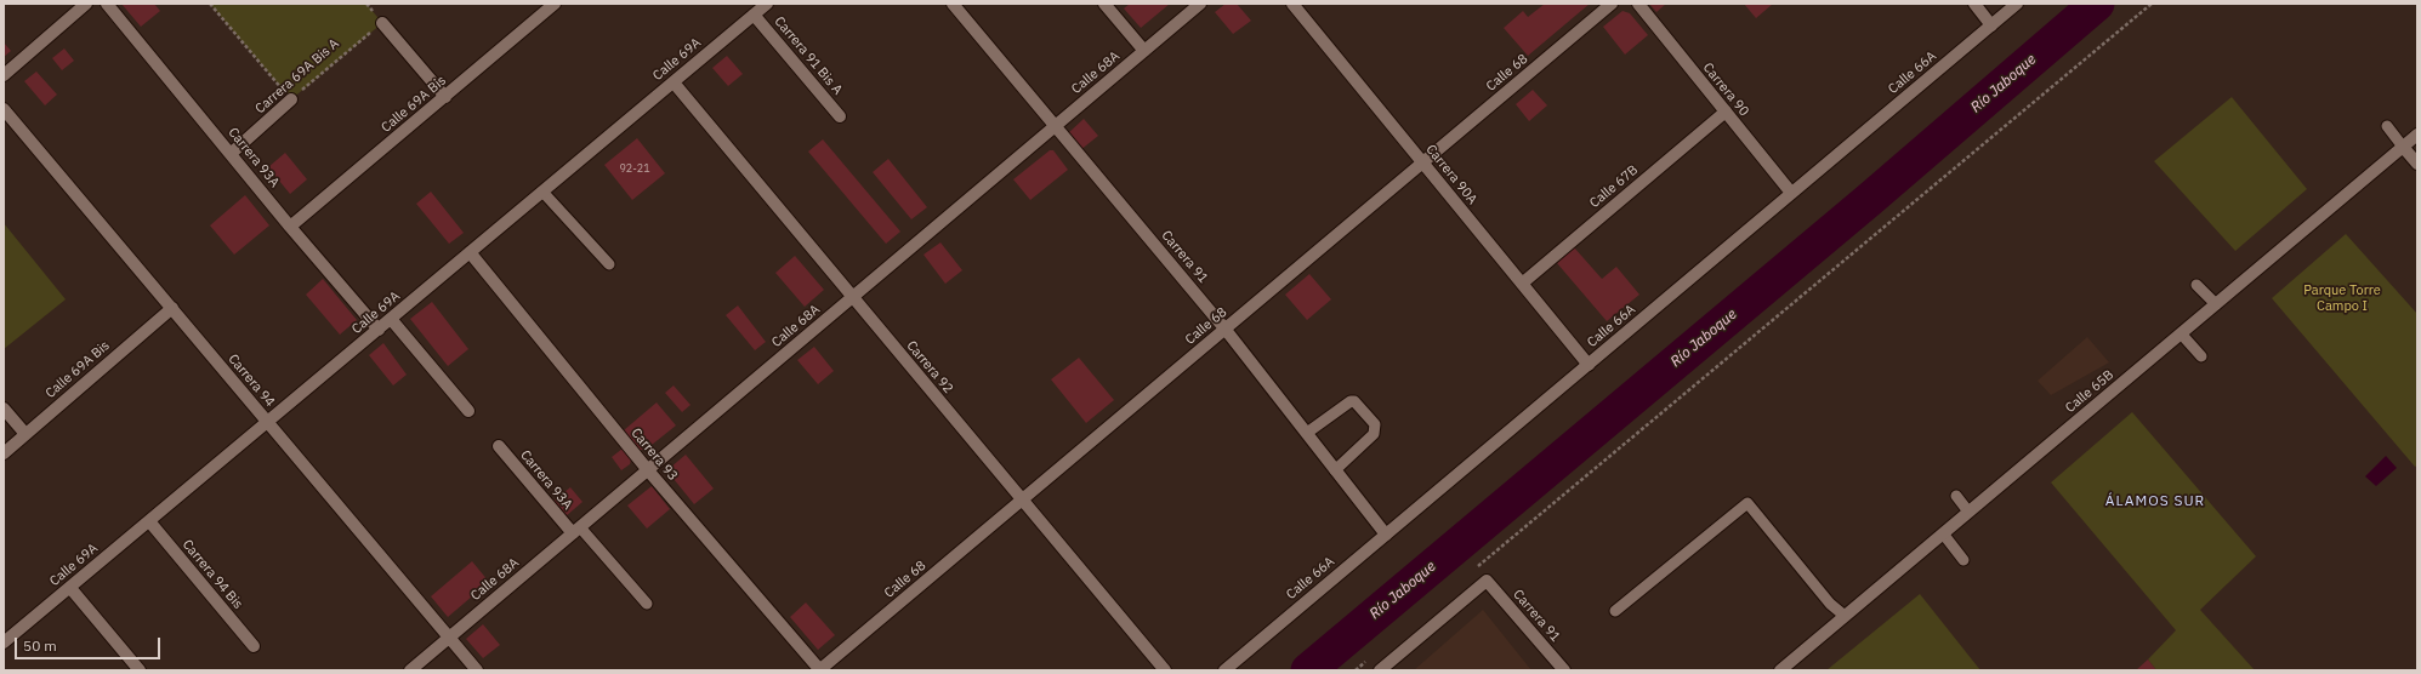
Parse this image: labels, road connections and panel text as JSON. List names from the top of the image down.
{
  "streets": {
    "street": [
      "Carrera 91 Bis A",
      "Calle 69A",
      "Calle 68A",
      "Calle 68",
      "Calle 66A",
      "Carrera 69A Bis A",
      "Carrera 90",
      "Calle 69A Bis",
      "Carrera 93A",
      "Carrera 90A",
      "Calle 67B",
      "Carrera 91",
      "Carrera 92",
      "Carrera 94",
      "Calle 65B",
      "Carrera 93",
      "Carrera 94 Bis"
    ]
  },
  "crossings": [
    ["Carrera 91 Bis A", "Calle 69A"],
    ["Calle 69A", "Carrera 93A"],
    ["Calle 69A", "Carrera 92"],
    ["Calle 69A", "Carrera 94"],
    ["Calle 69A", "Carrera 93"],
    ["Calle 69A", "Carrera 94 Bis"],
    ["Calle 68A", "Carrera 93A"],
    ["Calle 68A", "Carrera 91"],
    ["Calle 68A", "Carrera 92"],
    ["Calle 68A", "Carrera 94"],
    ["Calle 68A", "Carrera 93"],
    ["Calle 68", "Carrera 90A"],
    ["Calle 68", "Carrera 91"],
    ["Calle 68", "Carrera 92"],
    ["Calle 68", "Carrera 93"],
    ["Calle 66A", "Carrera 90"],
    ["Calle 66A", "Carrera 90A"],
    ["Calle 66A", "Carrera 91"],
    ["Carrera 69A Bis A", "Carrera 93A"],
    ["Carrera 90", "Calle 67B"],
    ["Calle 69A Bis", "Carrera 93A"],
    ["Calle 69A Bis", "Carrera 94"],
    ["Carrera 90A", "Calle 67B"]
  ],
  "districts": ["ÁLAMOS SUR"],
  "water": ["Río Jaboque"],
  "parks": ["Parque Torre Campo I"],
  "house_numbers": ["92-21"],
  "scale_bar": "50 m"
}
